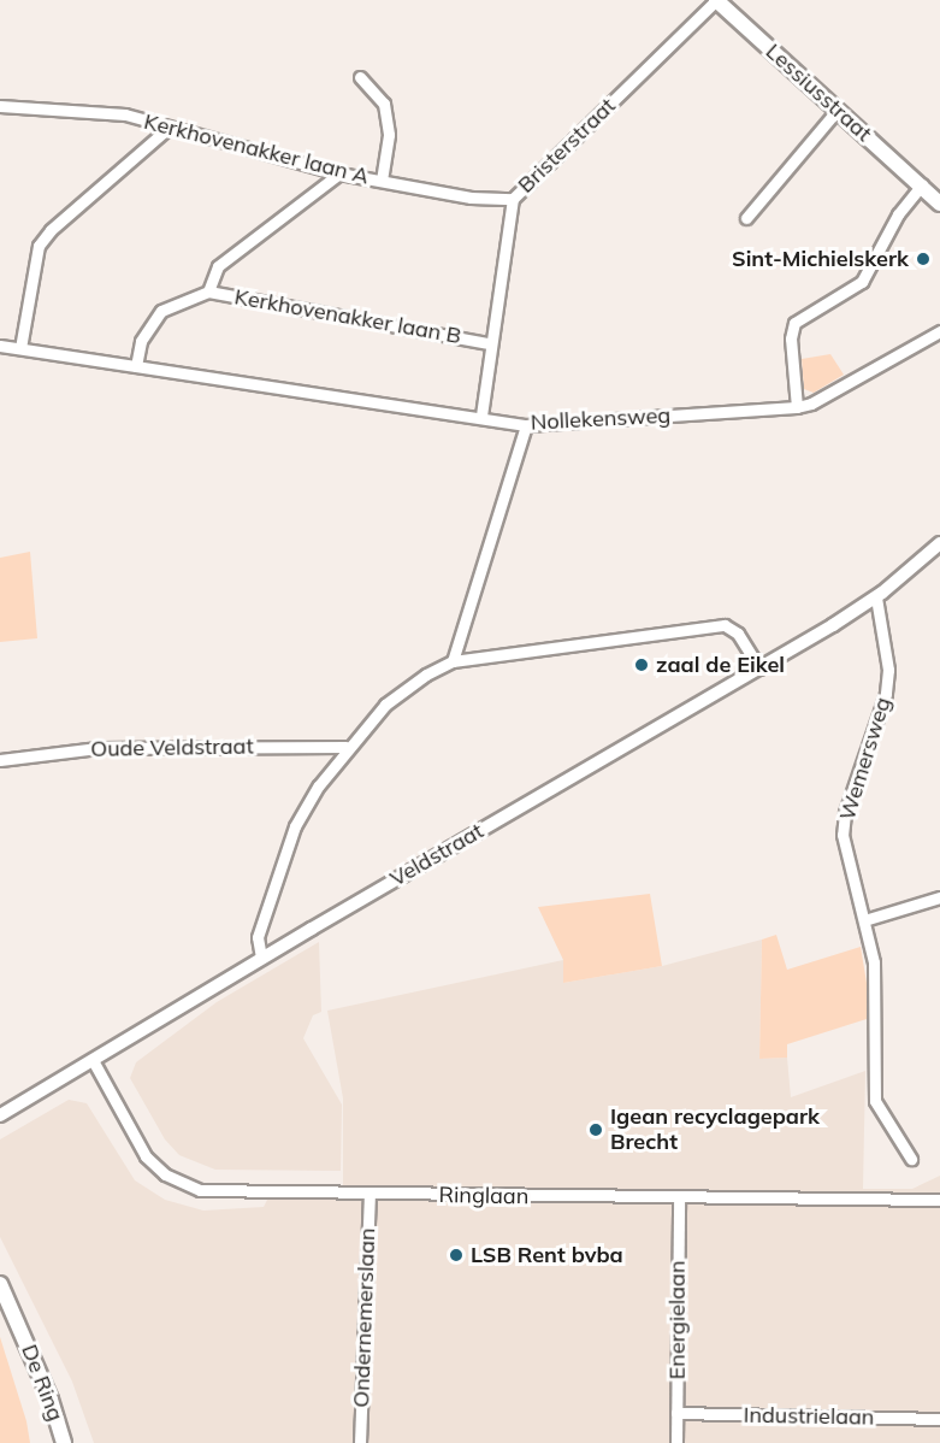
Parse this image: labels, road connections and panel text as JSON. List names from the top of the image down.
{
  "streets": {
    "main road": ["Lessiusstraat", "De Ring"],
    "street": [
      "Bristerstraat",
      "Kerkhovenakker laan A",
      "Kerkhovenakker laan B",
      "Nollekensweg",
      "Oude Veldstraat",
      "Wemersweg",
      "Veldstraat",
      "Ringlaan",
      "Ondernemerslaan",
      "Energielaan",
      "Industrielaan"
    ]
  },
  "crossings": [
    ["Lessiusstraat", "Bristerstraat"],
    ["Bristerstraat", "Kerkhovenakker laan A"],
    ["Bristerstraat", "Kerkhovenakker laan B"],
    ["Bristerstraat", "Nollekensweg"],
    ["Wemersweg", "Veldstraat"],
    ["Veldstraat", "Ringlaan"],
    ["Ringlaan", "Ondernemerslaan"],
    ["Ringlaan", "Energielaan"],
    ["Energielaan", "Industrielaan"]
  ],
  "places": [
    "Sint-Michielskerk",
    "zaal de Eikel",
    "Igean recyclagepark Brecht",
    "LSB Rent bvba"
  ]
}
